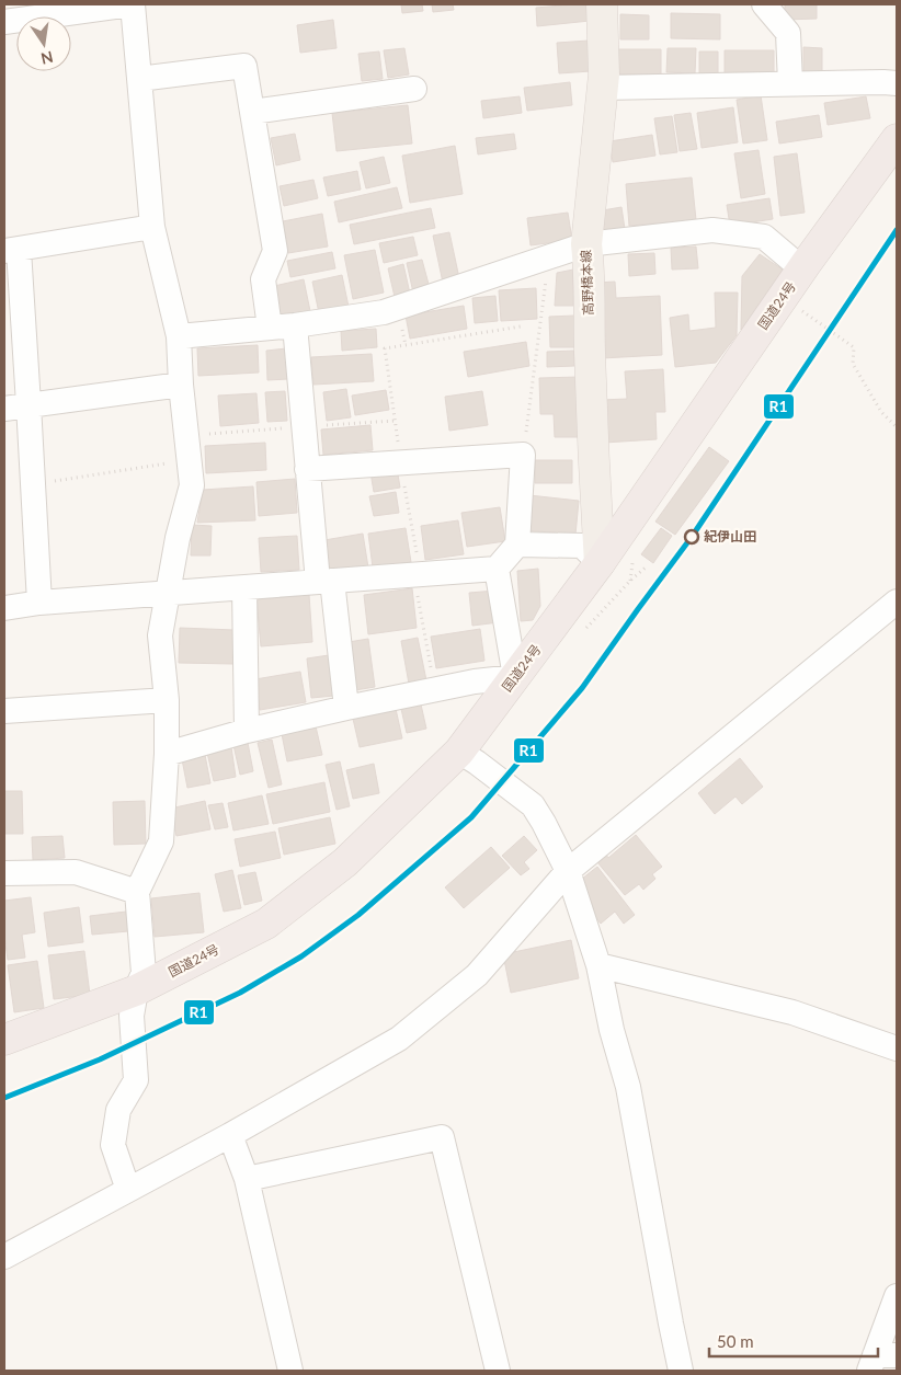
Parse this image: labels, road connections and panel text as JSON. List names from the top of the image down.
{
  "streets": {
    "highway": ["国道24号"],
    "main road": ["高野橋本線"]
  },
  "crossings": [
    ["高野橋本線", "国道24号"]
  ],
  "places": ["紀伊山田"],
  "lines": ["transit line R1"],
  "scale_bar": "50 m",
  "north": "bottom"
}
